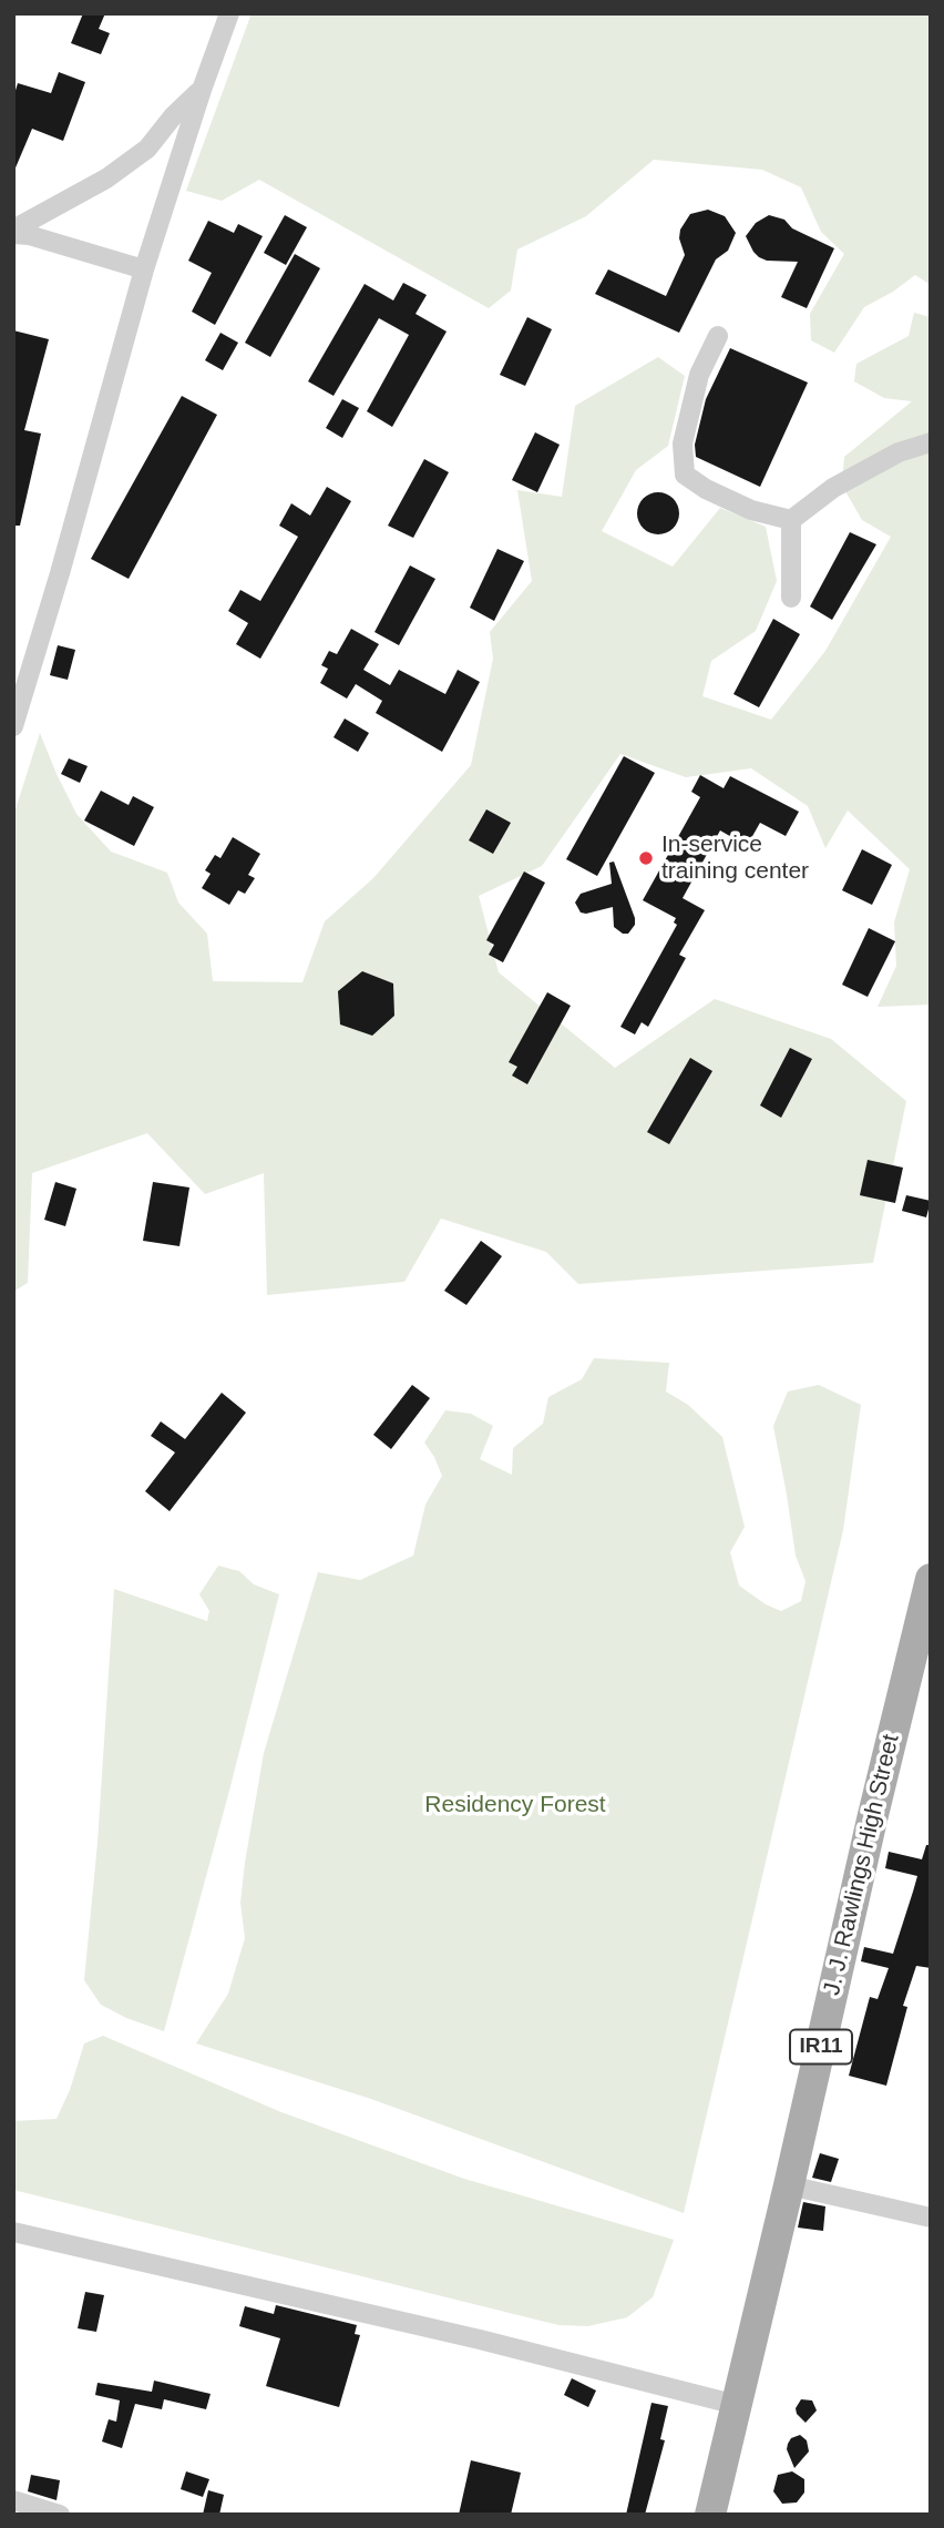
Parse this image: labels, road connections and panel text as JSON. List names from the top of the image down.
{
  "streets": {
    "main road": ["J. J. Rawlings High Street", "IR11"]
  },
  "parks": ["Residency Forest"],
  "places": ["In-service training center"]
}
